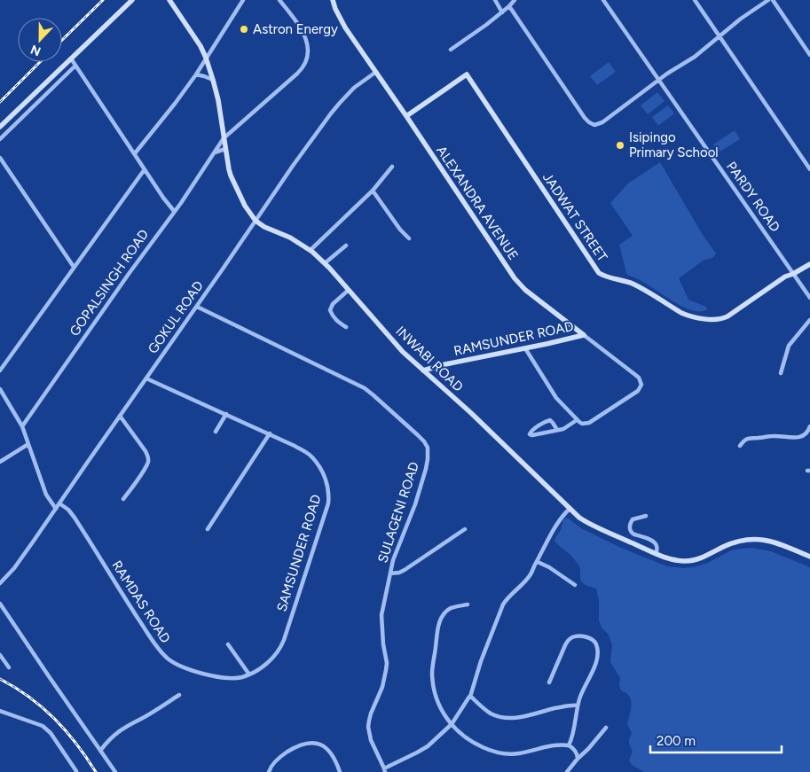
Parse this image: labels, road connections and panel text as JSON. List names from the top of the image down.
{
  "streets": {
    "street": [
      "PARDY ROAD",
      "ALEXANDRA AVENUE",
      "JADWAT STREET",
      "GOPALSINGH ROAD",
      "GOKUL ROAD",
      "RAMSUNDER ROAD",
      "INWABI ROAD",
      "SULAGENI ROAD",
      "SAMSUNDER ROAD",
      "RAMDAS ROAD"
    ]
  },
  "crossings": [
    ["PARDY ROAD", "JADWAT STREET"],
    ["ALEXANDRA AVENUE", "JADWAT STREET"],
    ["ALEXANDRA AVENUE", "GOKUL ROAD"],
    ["ALEXANDRA AVENUE", "RAMSUNDER ROAD"],
    ["GOPALSINGH ROAD", "INWABI ROAD"],
    ["GOKUL ROAD", "INWABI ROAD"],
    ["GOKUL ROAD", "SULAGENI ROAD"],
    ["GOKUL ROAD", "SAMSUNDER ROAD"],
    ["GOKUL ROAD", "RAMDAS ROAD"],
    ["RAMSUNDER ROAD", "INWABI ROAD"],
    ["SAMSUNDER ROAD", "RAMDAS ROAD"]
  ],
  "places": ["Astron Energy", "Isipingo Primary School"],
  "scale_bar": "200 m",
  "north": "bottom"
}
